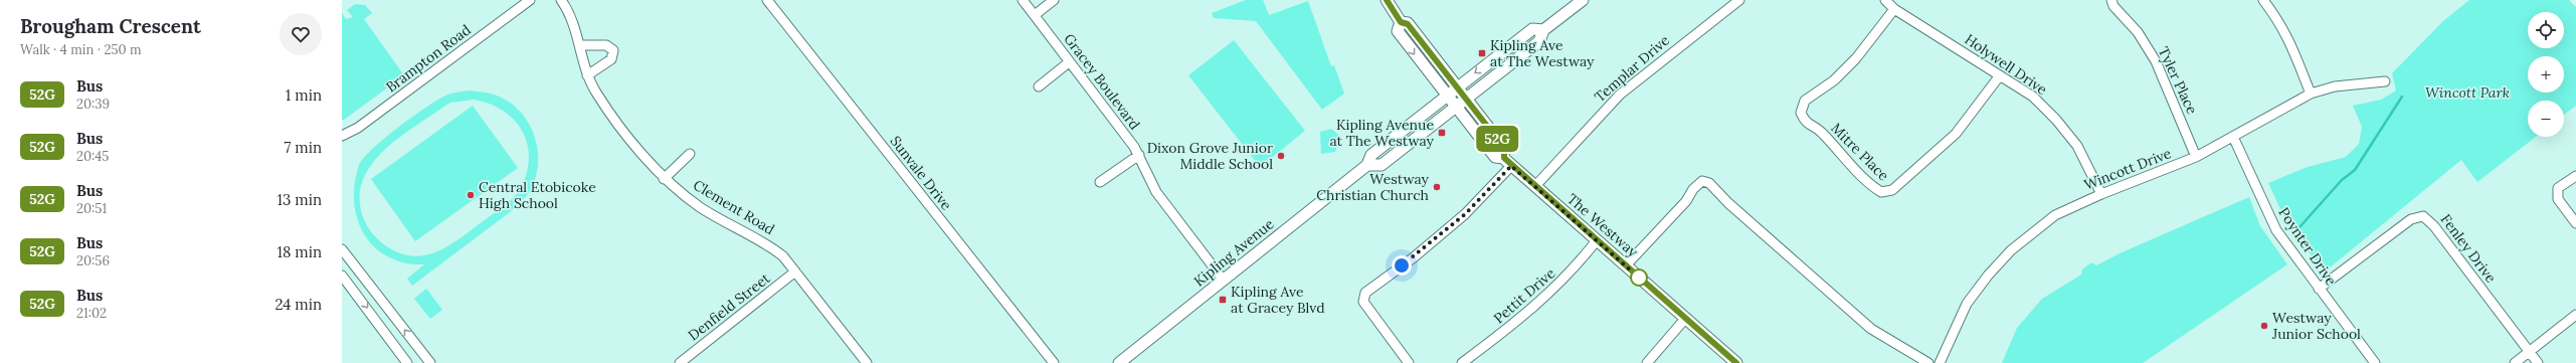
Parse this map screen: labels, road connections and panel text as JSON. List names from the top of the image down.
{
  "streets": {
    "main road": ["The Westway", "Kipling Avenue"],
    "street": [
      "Brampton Road",
      "Holywell Drive",
      "Templar Drive",
      "Tyler Place",
      "Gracey Boulevard",
      "Mitre Place",
      "Wincott Drive",
      "Sunvale Drive",
      "Clement Road",
      "Poynter Drive",
      "Fenley Drive",
      "Pettit Drive",
      "Denfield Street"
    ]
  },
  "crossings": [
    ["Holywell Drive", "Mitre Place"],
    ["Holywell Drive", "Wincott Drive"],
    ["Templar Drive", "The Westway"],
    ["Tyler Place", "Wincott Drive"],
    ["Gracey Boulevard", "Kipling Avenue"],
    ["Wincott Drive", "Poynter Drive"],
    ["Clement Road", "Denfield Street"],
    ["The Westway", "Kipling Avenue"],
    ["The Westway", "Pettit Drive"],
    ["Poynter Drive", "Fenley Drive"]
  ],
  "parks": ["Wincott Park"],
  "places": {
    "transit": ["Kipling Ave at The Westway", "Kipling Avenue at The Westway", "Kipling Ave at Gracey Blvd"],
    "other": [
      "Dixon Grove Junior Middle School",
      "Westway Christian Church",
      "Central Etobicoke High School",
      "Westway Junior School"
    ]
  },
  "lines": ["bus line 52G"],
  "page": {
    "heading": ["Brougham Crescent", "Walk · 4 min · 250 m"],
    "on_map": "52G",
    "map_buttons": ["+", "−"],
    "list": [
      {
        "mark": "52G",
        "name": "Bus",
        "note": "20:39",
        "value": "1 min"
      },
      {
        "mark": "52G",
        "name": "Bus",
        "note": "20:45",
        "value": "7 min"
      },
      {
        "mark": "52G",
        "name": "Bus",
        "note": "20:51",
        "value": "13 min"
      },
      {
        "mark": "52G",
        "name": "Bus",
        "note": "20:56",
        "value": "18 min"
      },
      {
        "mark": "52G",
        "name": "Bus",
        "note": "21:02",
        "value": "24 min"
      }
    ]
  }
}
